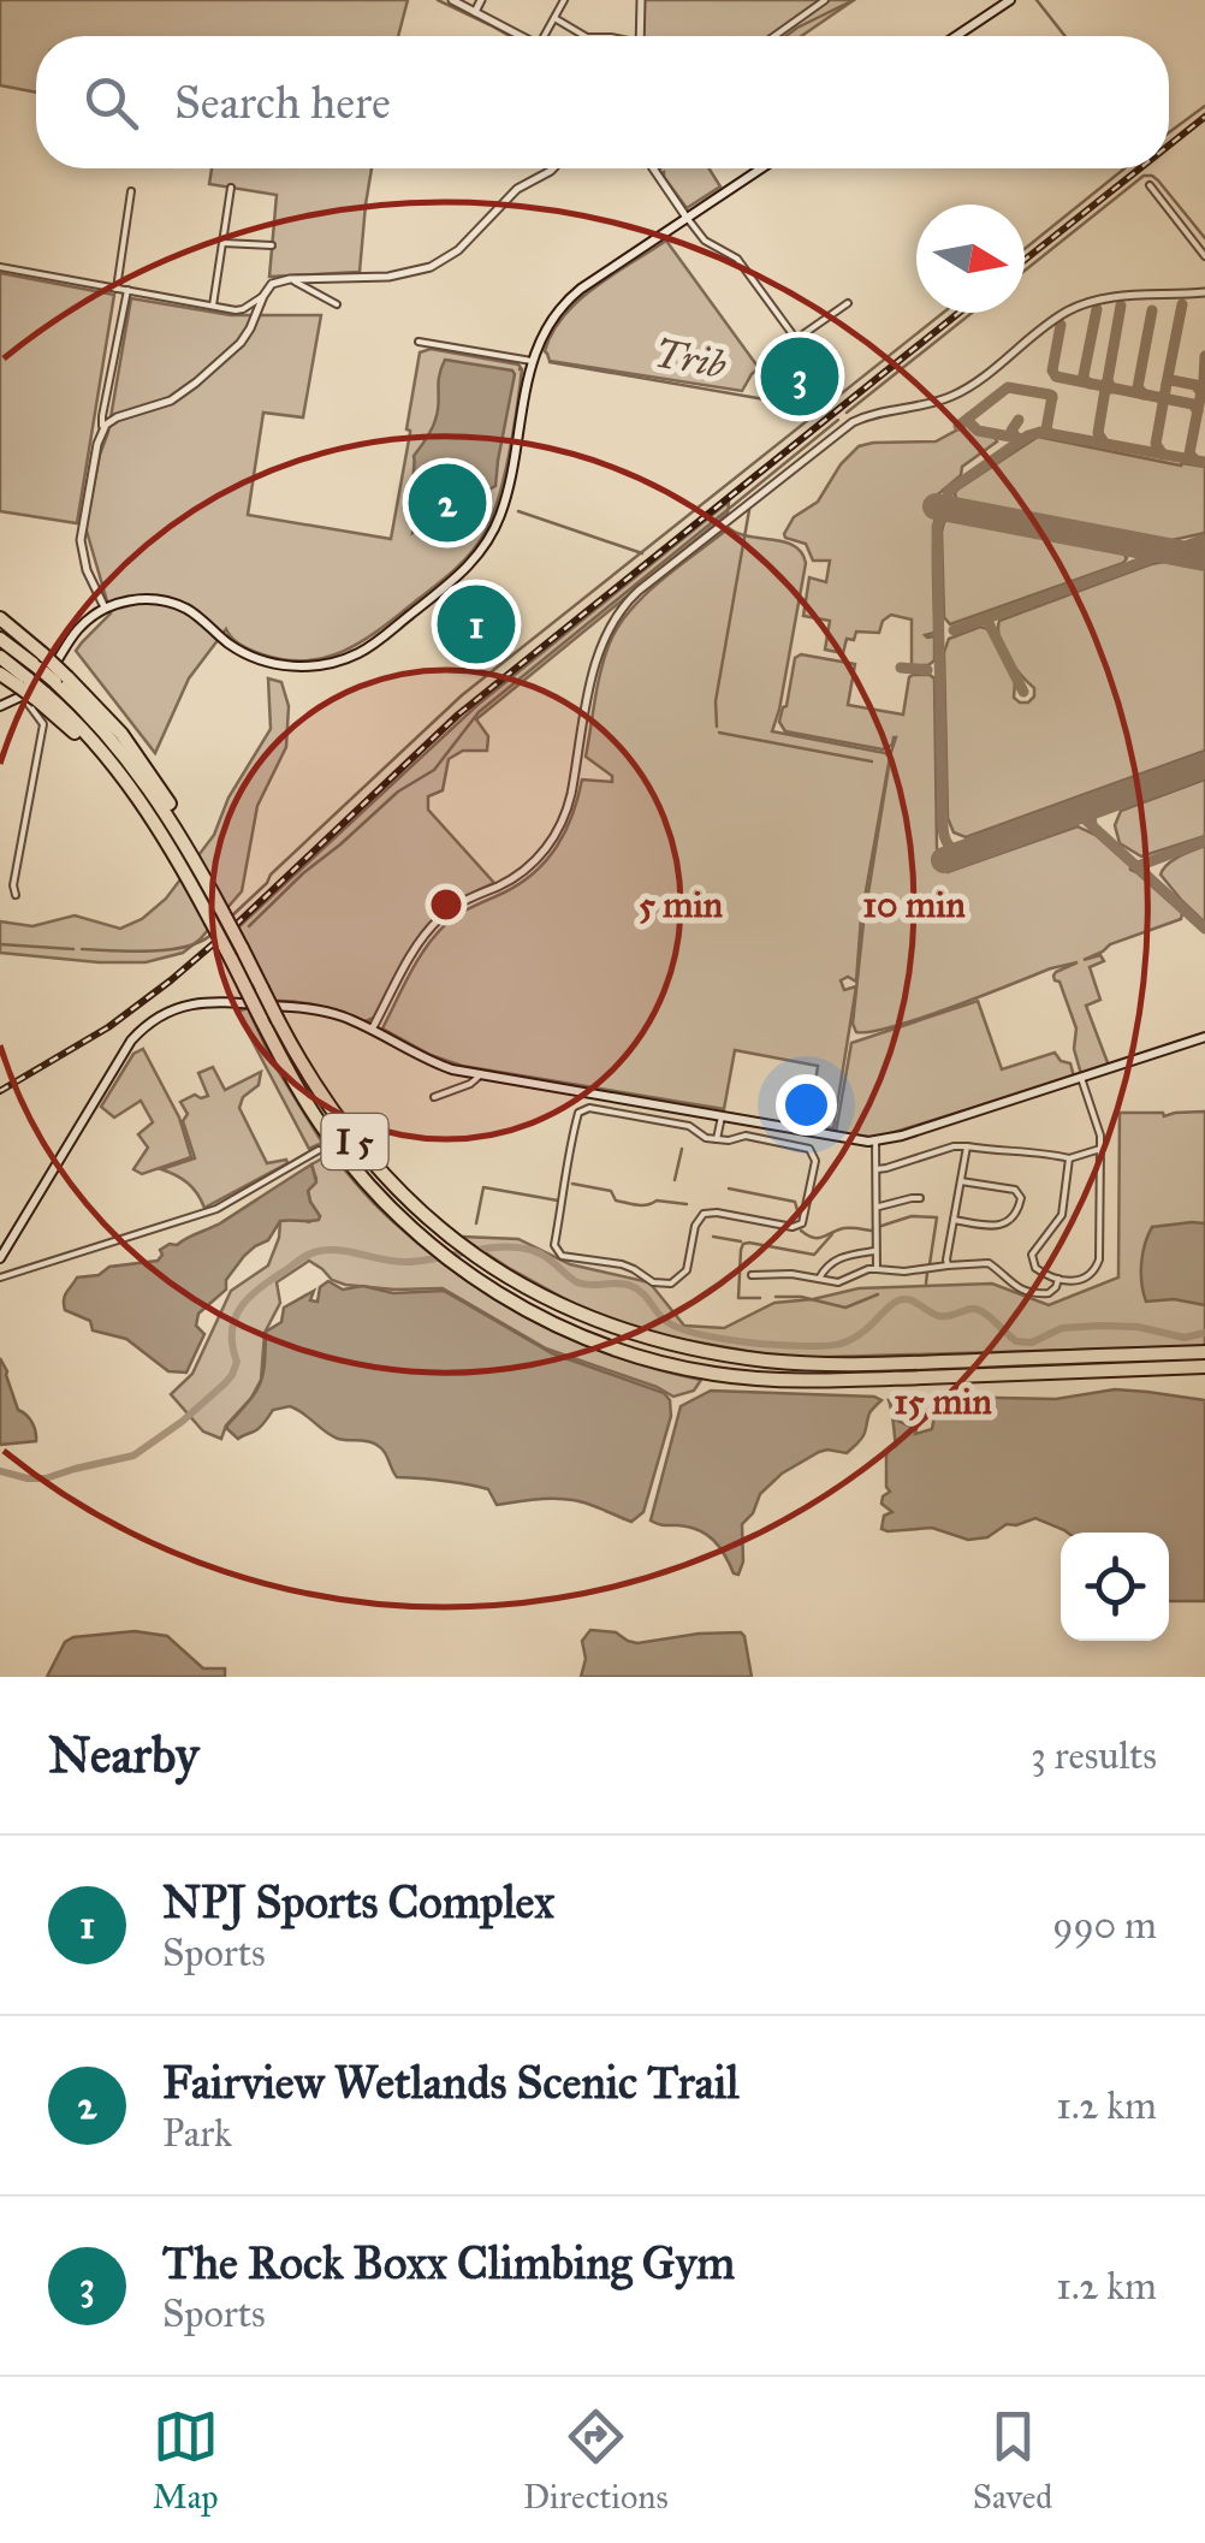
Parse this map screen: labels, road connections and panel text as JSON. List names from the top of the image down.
{
  "streets": {
    "highway": ["I 5"]
  },
  "water": ["Trib"],
  "north": "right",
  "page": {
    "search": "Search here",
    "pins": ["3", "2", "1"],
    "heading": ["Nearby", "3 results"],
    "list": [
      {
        "mark": "1",
        "name": "NPJ Sports Complex",
        "note": "Sports",
        "value": "990 m"
      },
      {
        "mark": "2",
        "name": "Fairview Wetlands Scenic Trail",
        "note": "Park",
        "value": "1.2 km"
      },
      {
        "mark": "3",
        "name": "The Rock Boxx Climbing Gym",
        "note": "Sports",
        "value": "1.2 km"
      }
    ],
    "nav": ["Map", "Directions", "Saved"]
  },
  "rings": ["5 min", "10 min", "15 min"]
}
